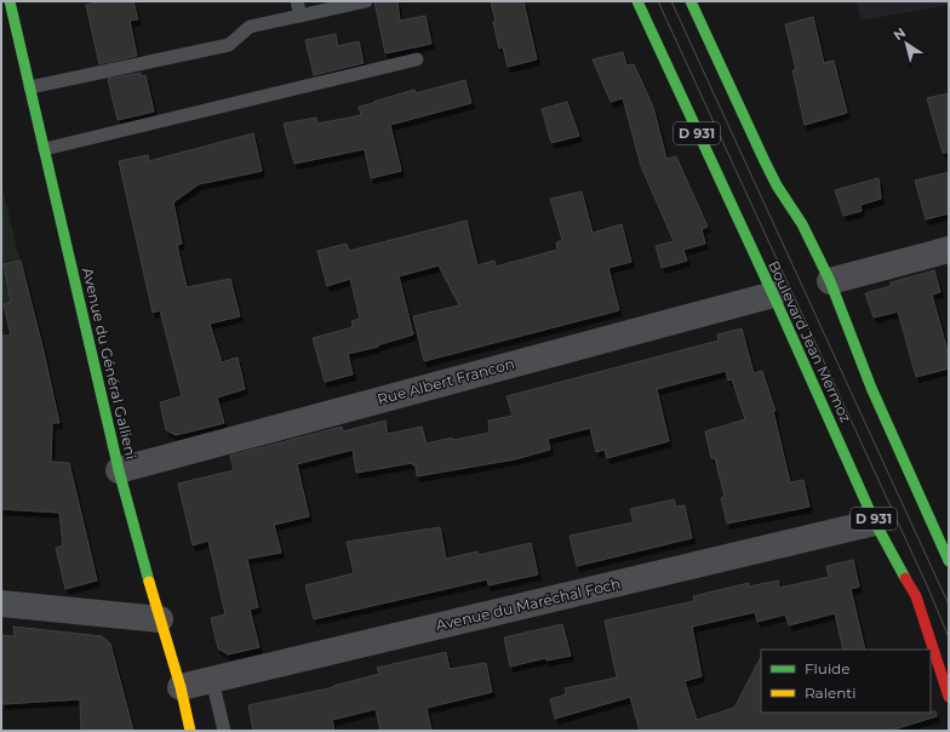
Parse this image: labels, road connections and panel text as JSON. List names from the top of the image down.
{
  "streets": {
    "main road": ["D 931", "Boulevard Jean Mermoz", "Avenue du Général Gallieni"],
    "street": ["Rue Albert Francon", "Avenue du Maréchal Foch"]
  },
  "crossings": [
    ["Boulevard Jean Mermoz", "Rue Albert Francon"],
    ["Boulevard Jean Mermoz", "Avenue du Maréchal Foch"],
    ["Avenue du Général Gallieni", "Rue Albert Francon"],
    ["Avenue du Général Gallieni", "Avenue du Maréchal Foch"]
  ],
  "legend": ["Fluide", "Ralenti"],
  "north": "top left"
}
